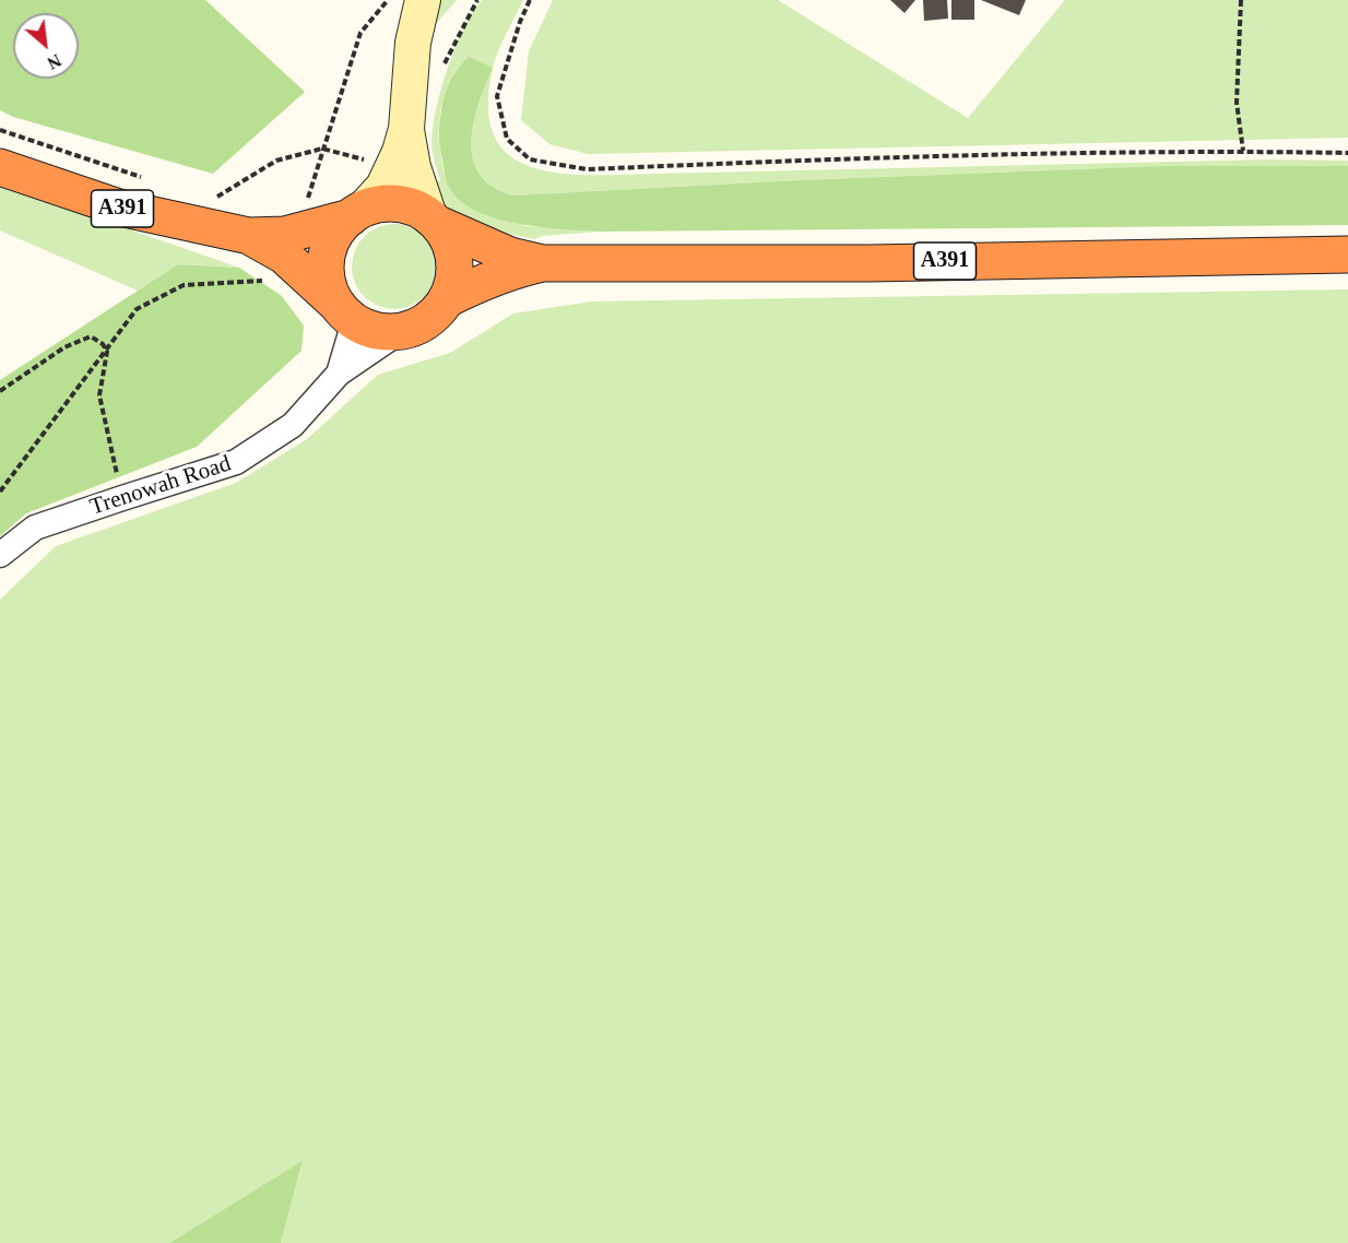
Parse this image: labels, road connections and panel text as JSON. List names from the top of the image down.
{
  "streets": {
    "highway": ["A391"],
    "street": ["Trenowah Road"]
  },
  "crossings": [
    ["A391", "Trenowah Road"]
  ],
  "north": "bottom right"
}
